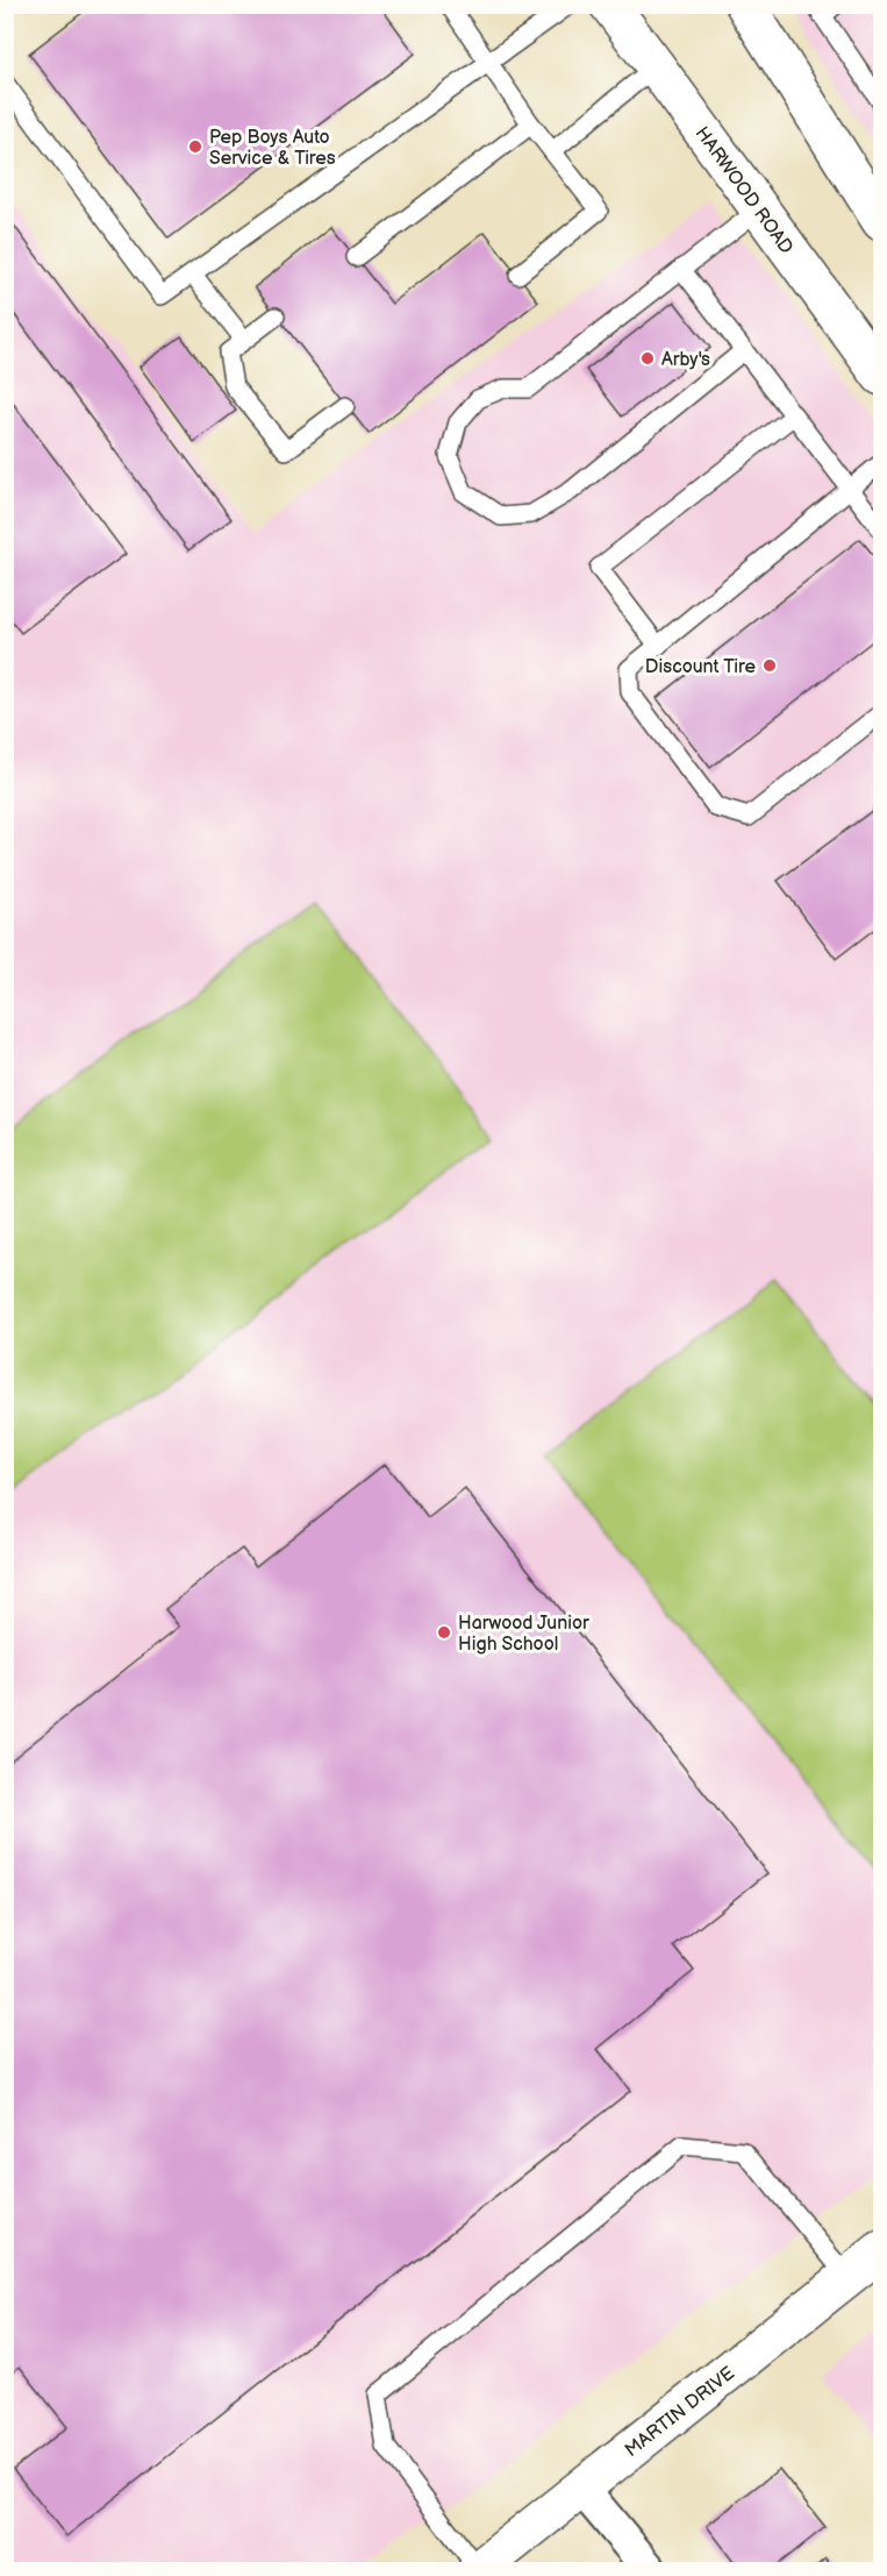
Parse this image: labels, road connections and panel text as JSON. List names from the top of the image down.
{
  "streets": {
    "main road": ["HARWOOD ROAD", "MARTIN DRIVE"]
  },
  "places": [
    "Pep Boys Auto Service & Tires",
    "Arby's",
    "Discount Tire",
    "Harwood Junior High School"
  ]
}
